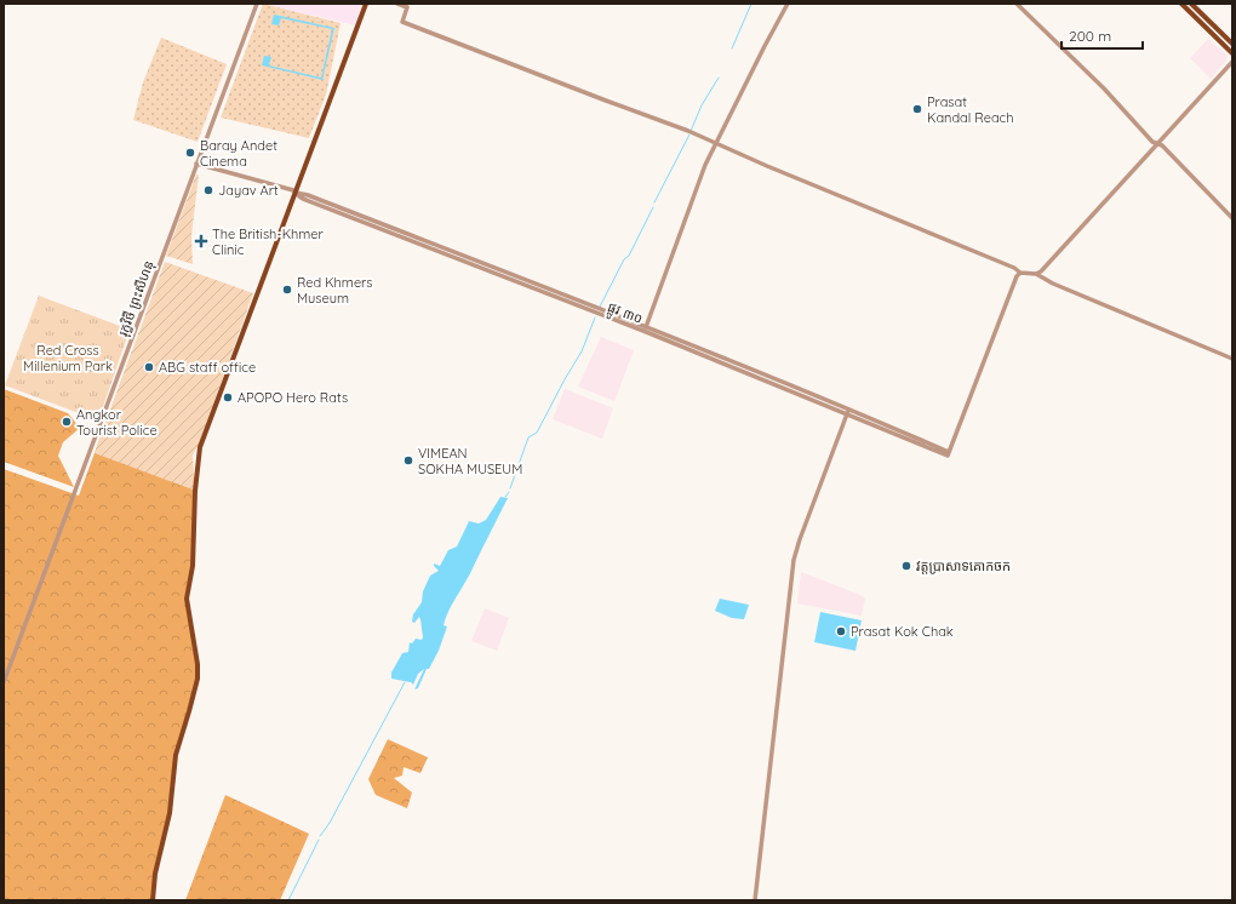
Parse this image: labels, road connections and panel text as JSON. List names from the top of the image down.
{
  "streets": {
    "street": ["រុក្ខវិថី ព្រះសីហនុ", "ផ្លូវ ៣០"]
  },
  "crossings": [
    ["រុក្ខវិថី ព្រះសីហនុ", "ផ្លូវ ៣០"]
  ],
  "parks": ["Red Cross Millenium Park"],
  "places": {
    "other": [
      "Prasat Kandal Reach",
      "Baray Andet Cinema",
      "Jayav Art",
      "Red Khmers Museum",
      "ABG staff office",
      "APOPO Hero Rats",
      "Angkor Tourist Police",
      "VIMEAN SOKHA MUSEUM",
      "វត្តប្រាសាទគោកចក",
      "Prasat Kok Chak"
    ],
    "health": ["The British-Khmer Clinic"]
  },
  "scale_bar": "200 m"
}
